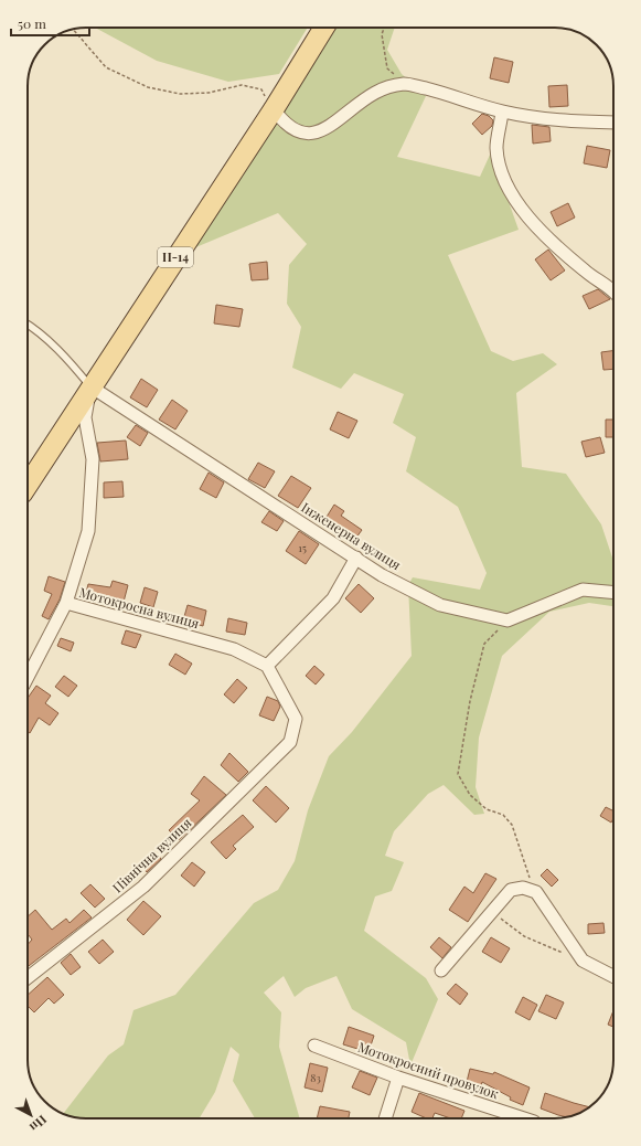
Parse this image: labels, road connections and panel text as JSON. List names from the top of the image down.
{
  "streets": {
    "main road": ["Н-14"],
    "street": [
      "Інженерна вулиця",
      "Мотокросна вулиця",
      "Північна вулиця",
      "Мотокросний провулок"
    ]
  },
  "crossings": [
    ["Н-14", "Інженерна вулиця"],
    ["Мотокросна вулиця", "Північна вулиця"]
  ],
  "house_numbers": ["15", "83"],
  "scale_bar": "50 m",
  "north": "bottom right"
}
